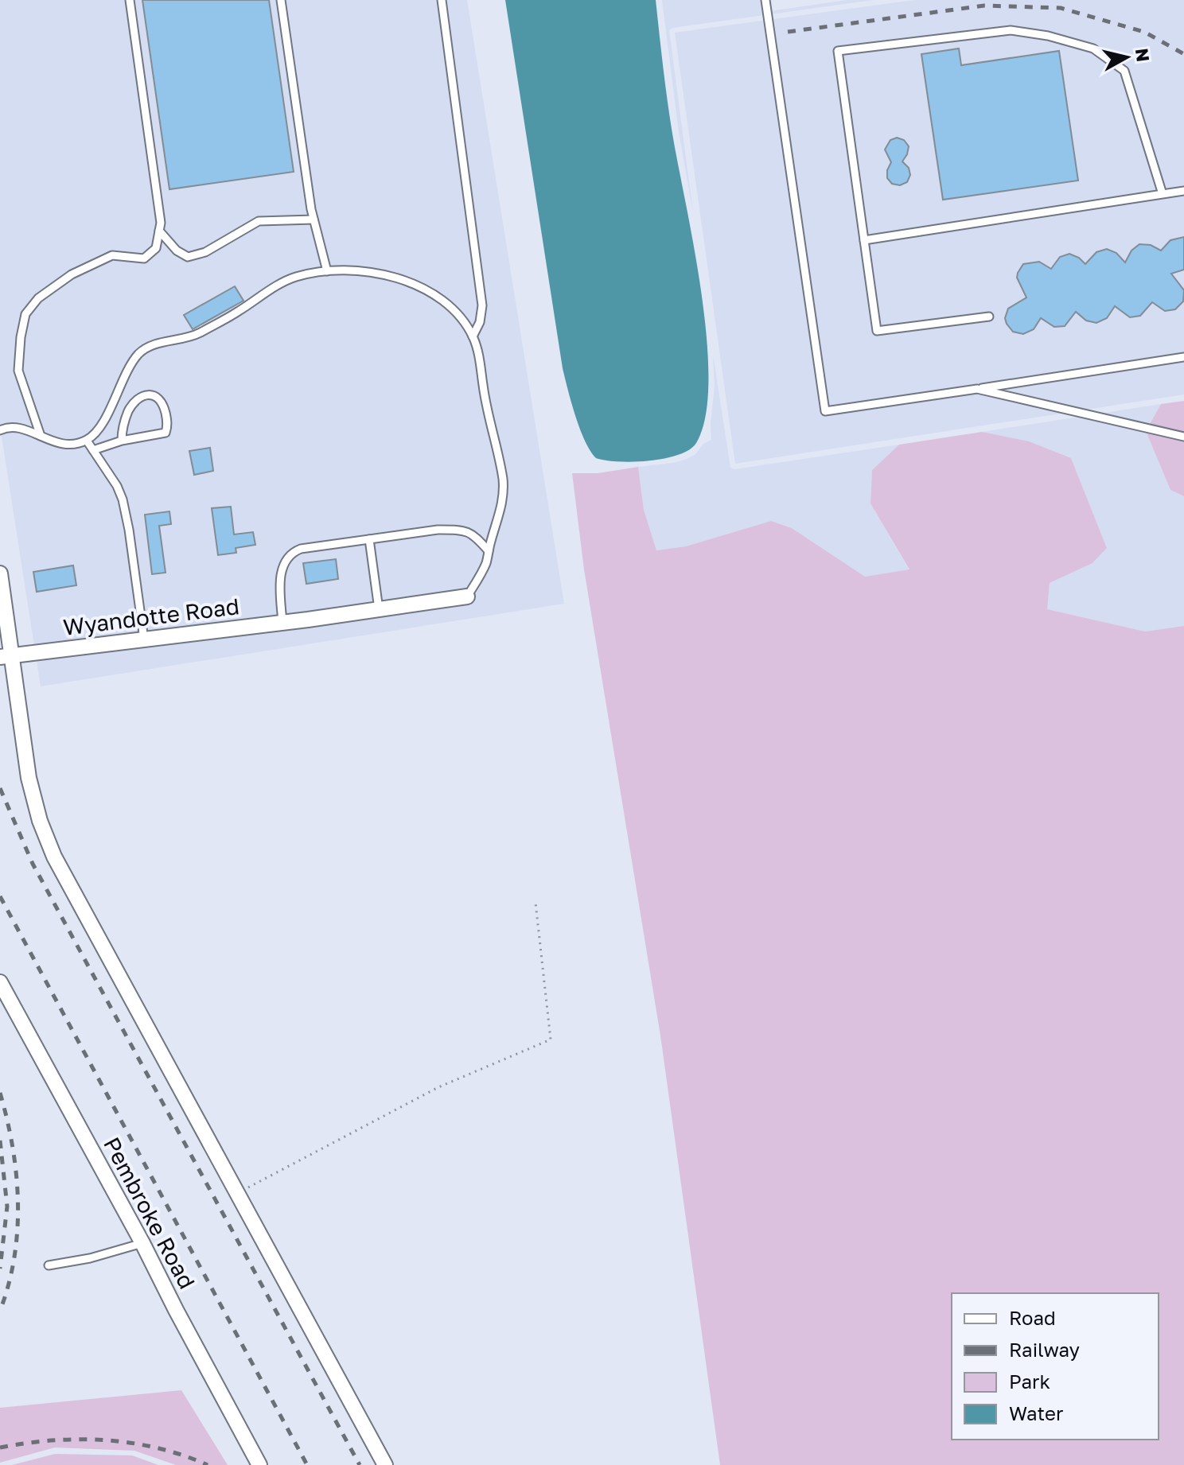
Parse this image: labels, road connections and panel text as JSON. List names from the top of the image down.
{
  "streets": {
    "street": ["Wyandotte Road", "Pembroke Road"]
  },
  "legend": [
    "Road",
    "Railway",
    "Park",
    "Water"
  ],
  "north": "right"
}
